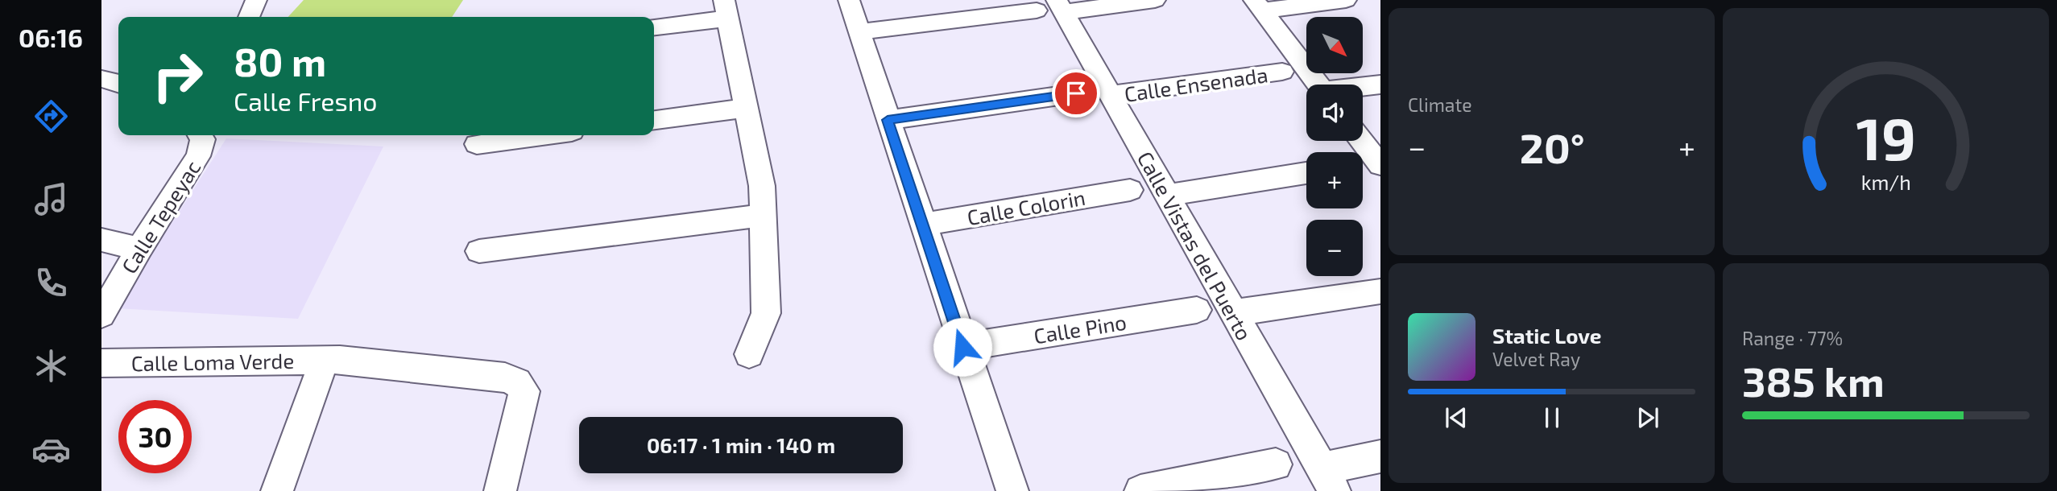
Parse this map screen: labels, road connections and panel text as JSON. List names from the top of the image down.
{
  "streets": {
    "street": [
      "Calle Ensenada",
      "Calle Colorin",
      "Calle Tepeyac",
      "Calle Vistas del Puerto",
      "Calle Pino",
      "Calle Loma Verde"
    ]
  },
  "crossings": [
    ["Calle Ensenada", "Calle Vistas del Puerto"]
  ],
  "north": "bottom right",
  "page": {
    "tabs": "06:16",
    "tile": [
      "Climate",
      ["Range · 77%", "385 km"]
    ],
    "map_buttons": ["+", "−"],
    "turn": ["80 m", "Calle Fresno"],
    "heat": ["−", "20°", "+"],
    "song": ["Static Love", "Velvet Ray"],
    "limit": "30",
    "trip": "06:17 · 1 min · 140 m",
    "gauge": ["19", "km/h"]
  }
}
